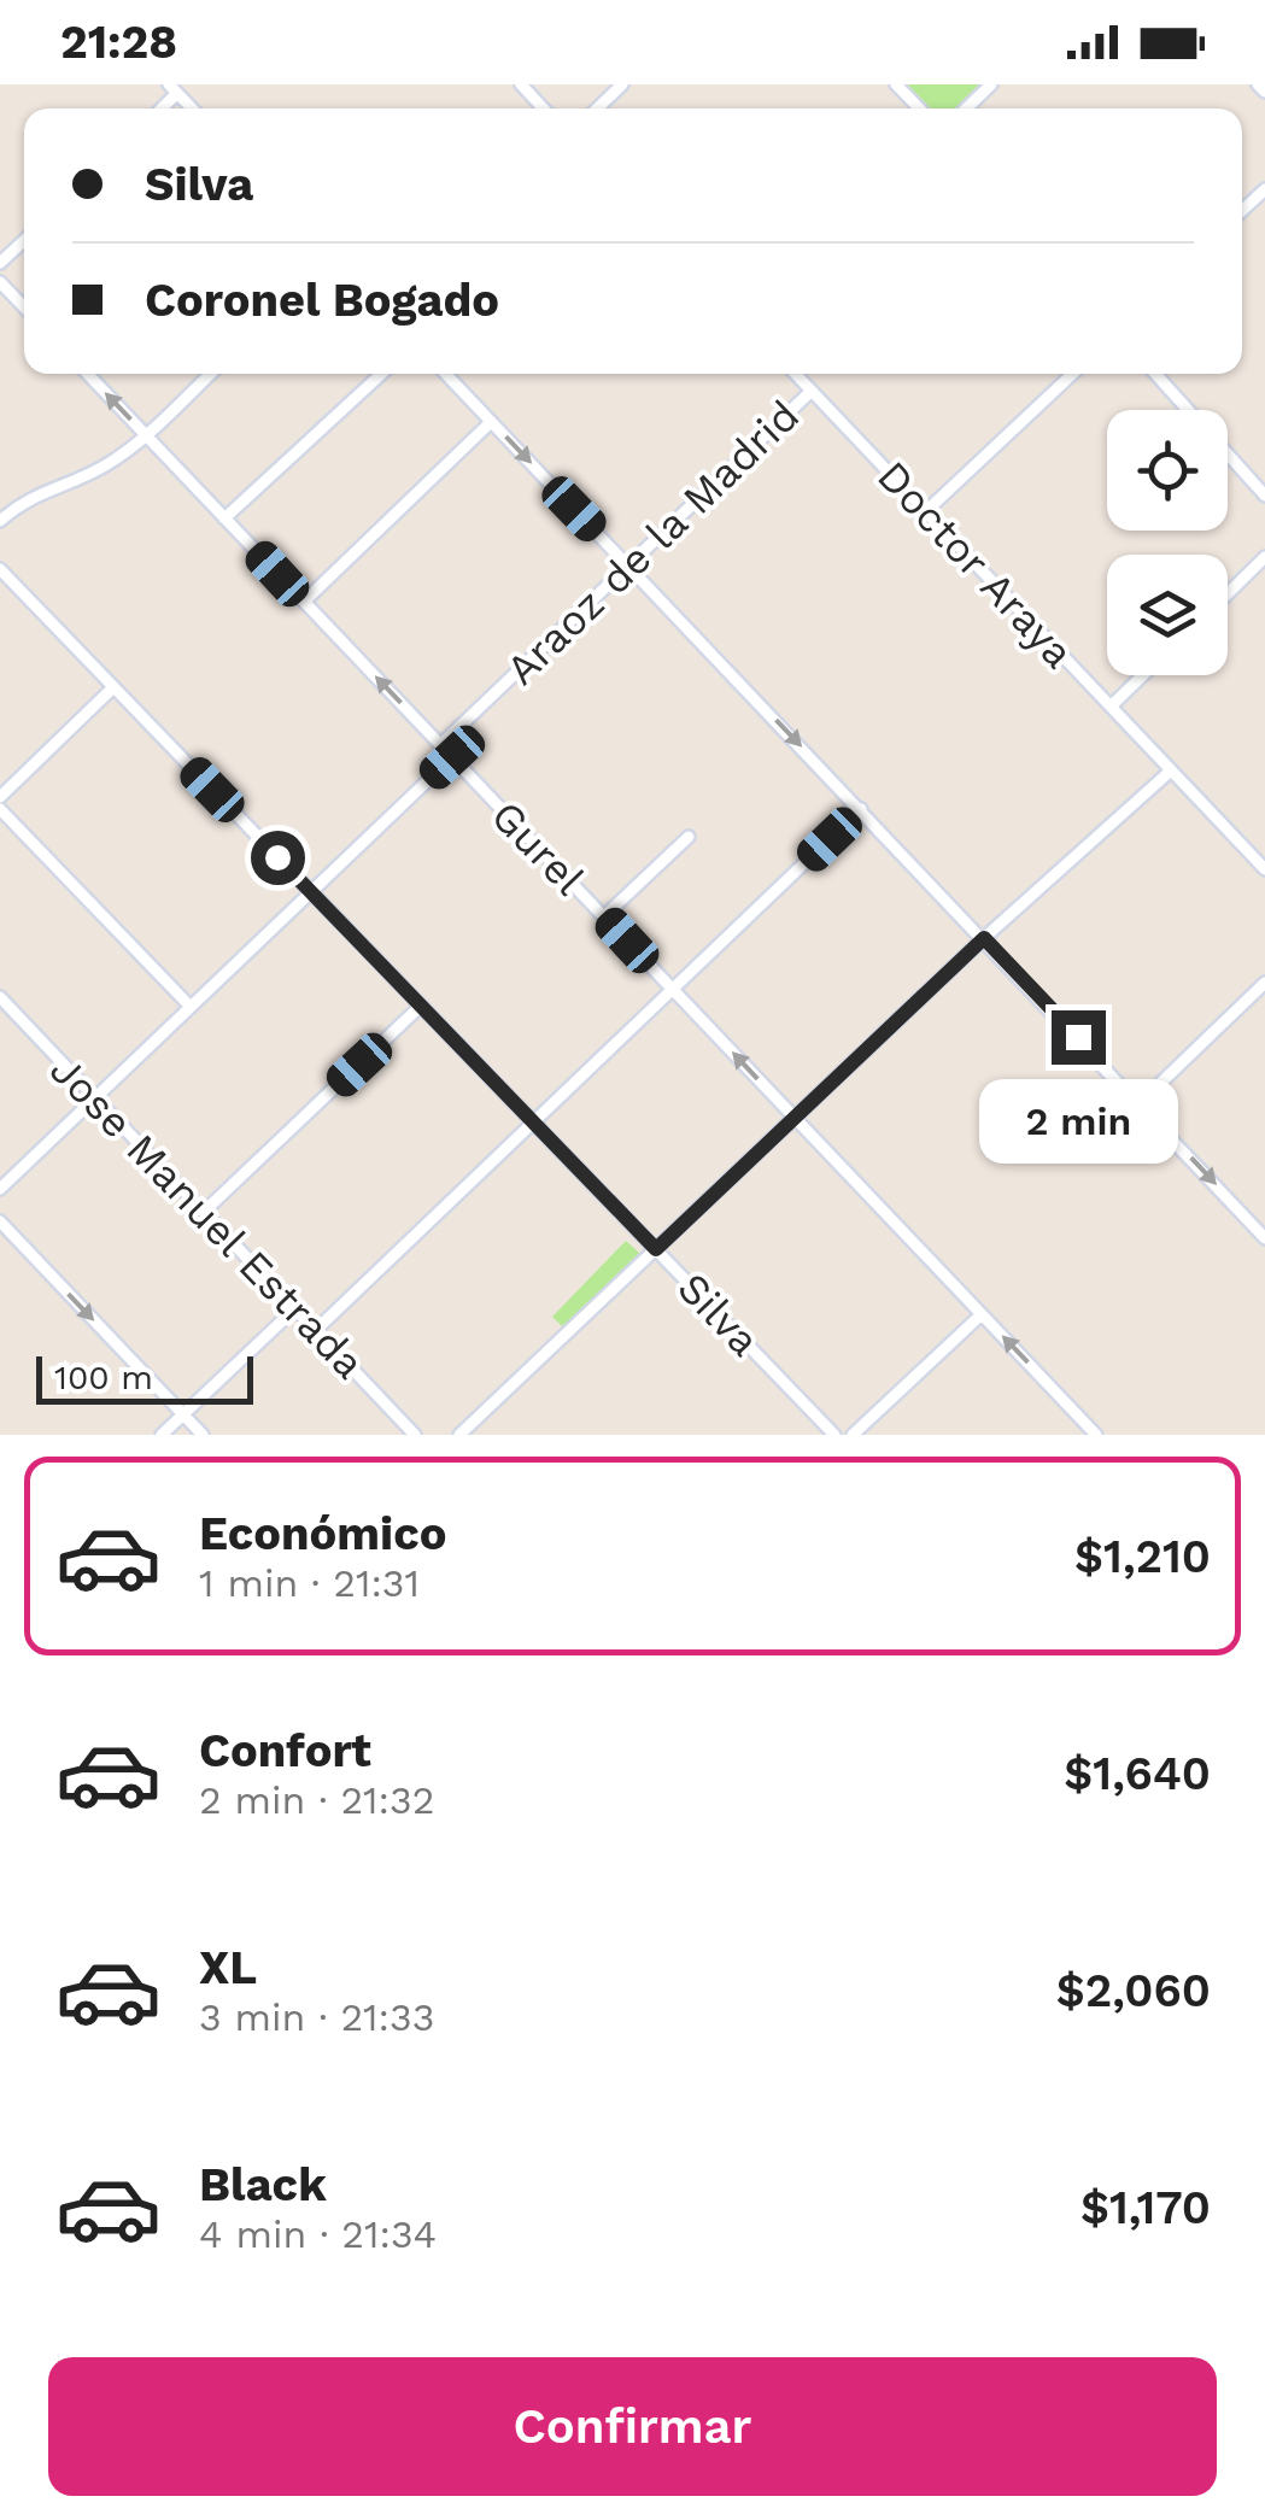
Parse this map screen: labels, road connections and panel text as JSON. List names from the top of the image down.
{
  "streets": {
    "street": [
      "Araoz de la Madrid",
      "Doctor Araya",
      "Gurel",
      "Jose Manuel Estrada",
      "Silva"
    ]
  },
  "crossings": [
    ["Araoz de la Madrid", "Doctor Araya"],
    ["Araoz de la Madrid", "Gurel"]
  ],
  "one_way": ["Gurel"],
  "scale_bar": "100 m",
  "page": {
    "status": "21:28",
    "banner": ["Silva", "Coronel Bogado"],
    "bubble": "2 min",
    "scale": "100 m",
    "list": [
      {
        "name": "Económico",
        "note": "1 min · 21:31",
        "value": "$1,210"
      },
      {
        "name": "Confort",
        "note": "2 min · 21:32",
        "value": "$1,640"
      },
      {
        "name": "XL",
        "note": "3 min · 21:33",
        "value": "$2,060"
      },
      {
        "name": "Black",
        "note": "4 min · 21:34",
        "value": "$1,170"
      }
    ],
    "buttons": "Confirmar"
  }
}
